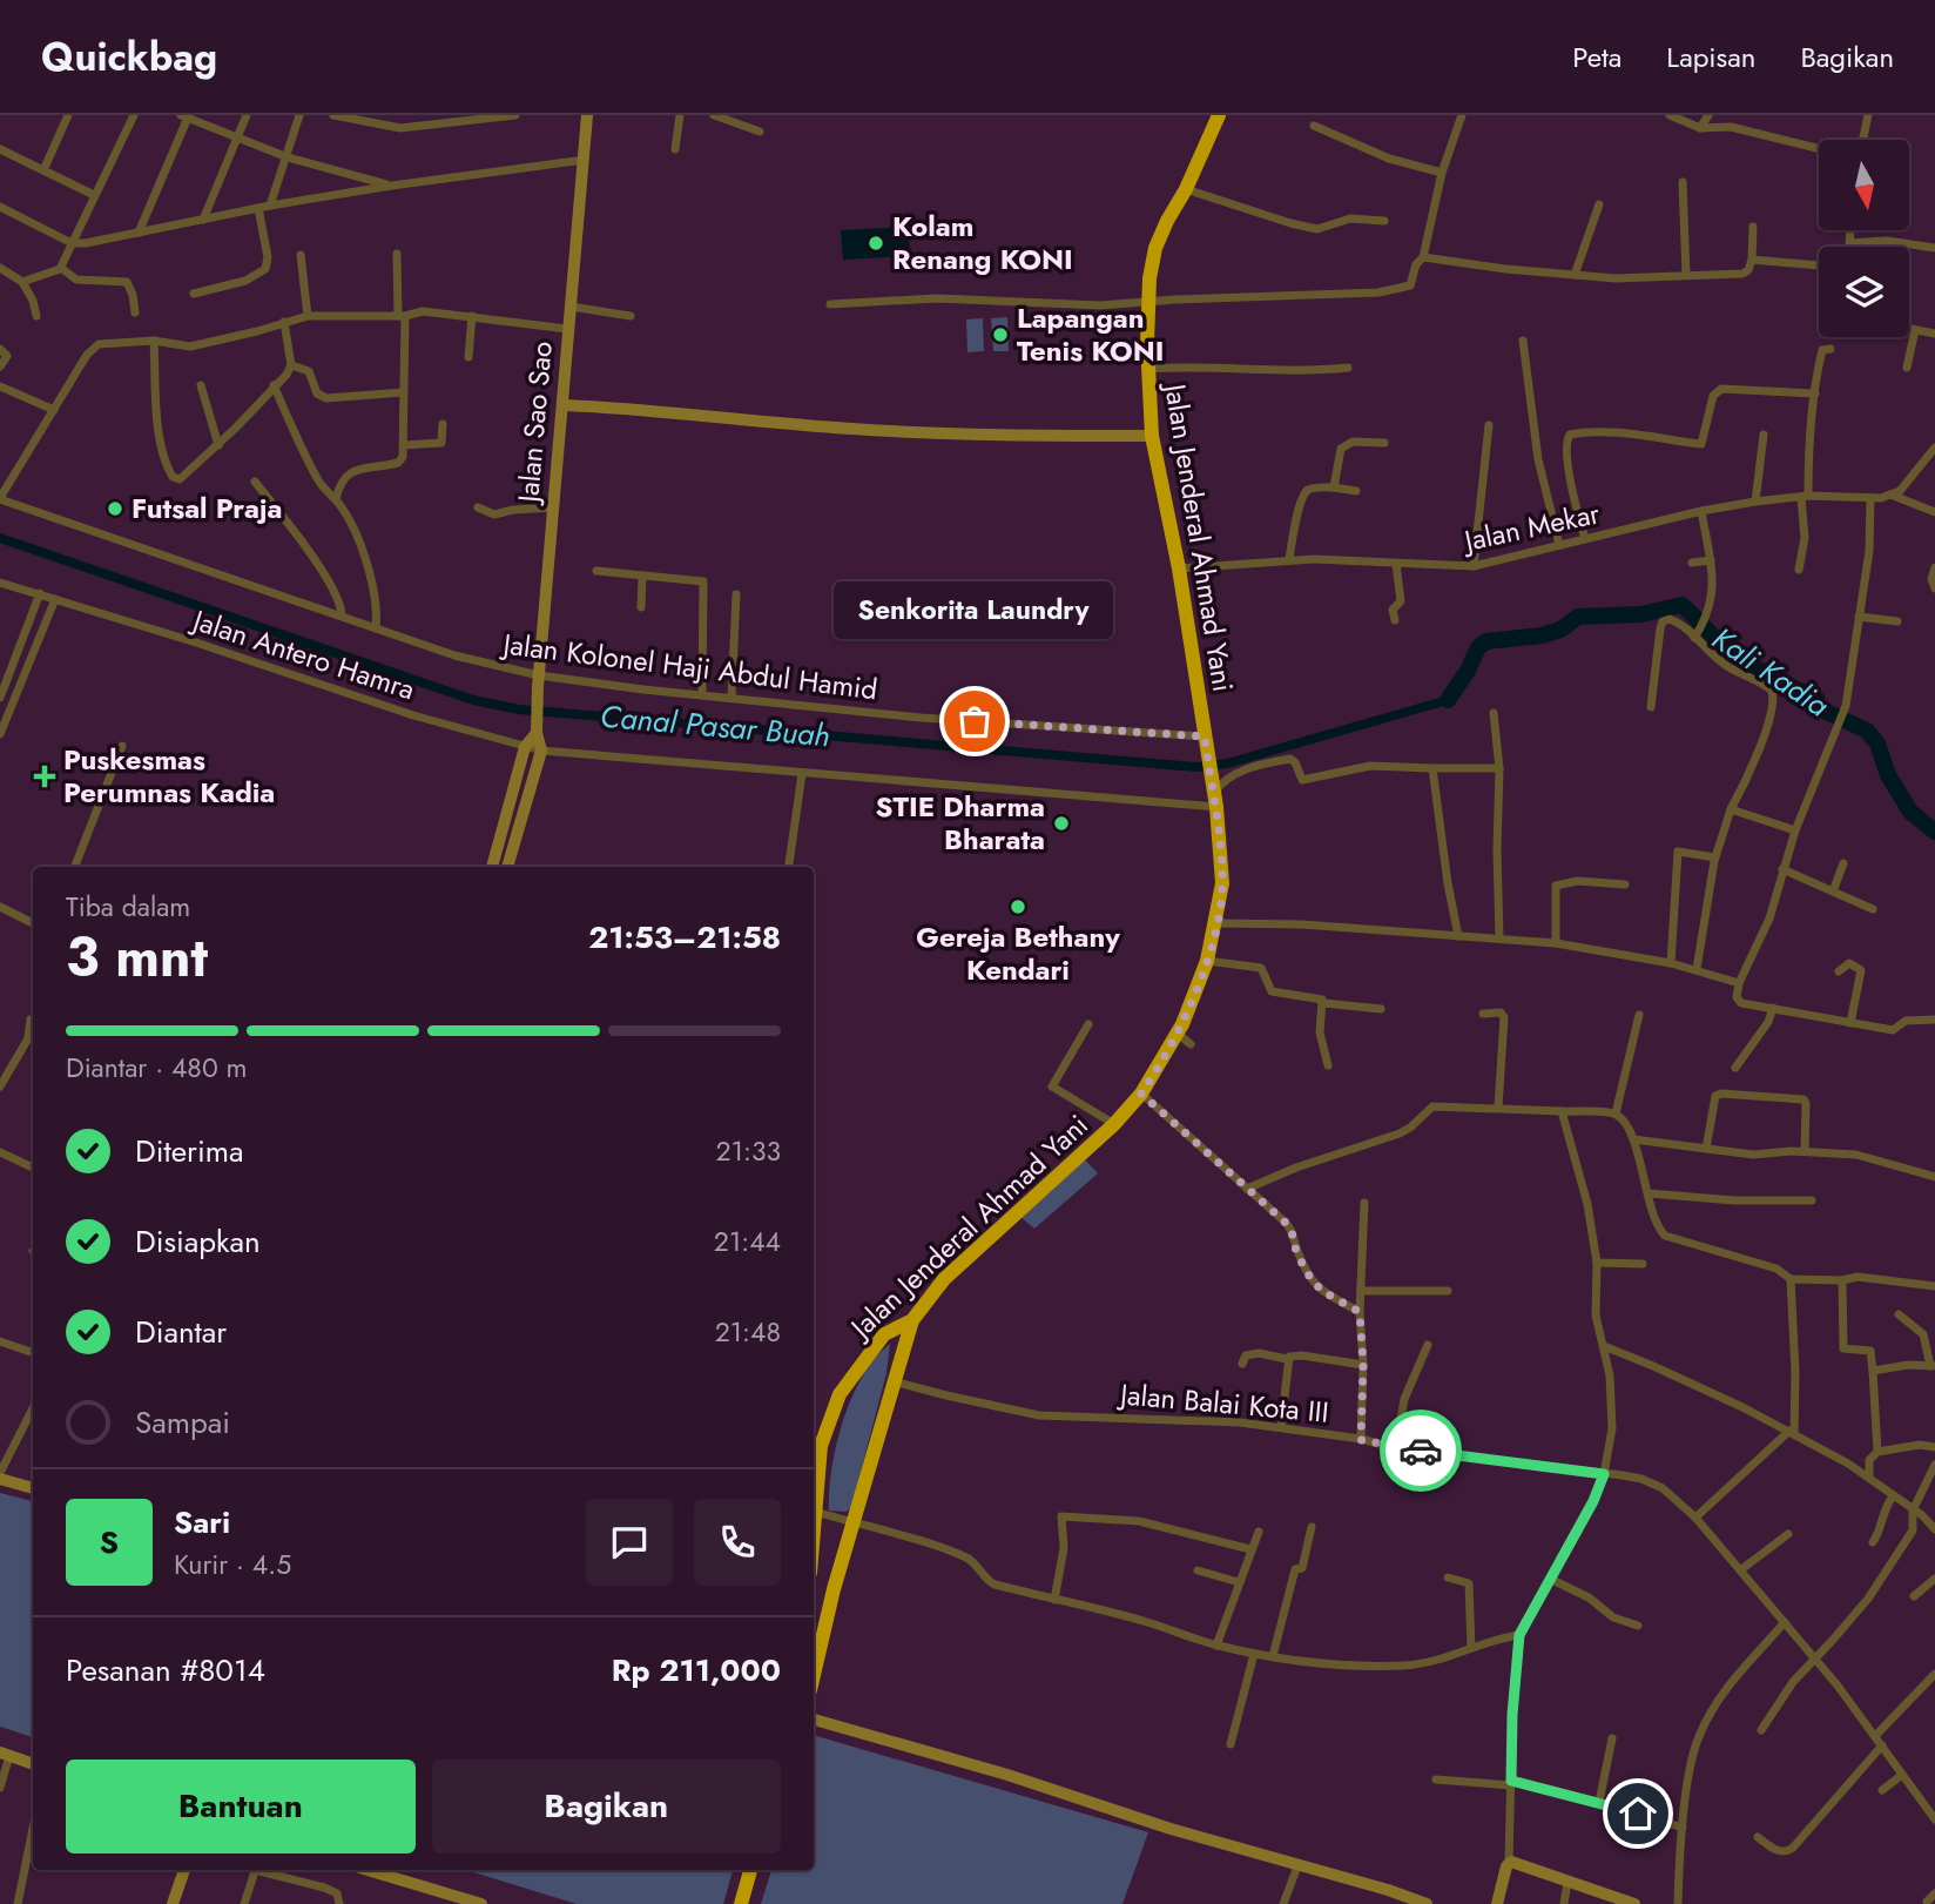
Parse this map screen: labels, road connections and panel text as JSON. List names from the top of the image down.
{
  "streets": {
    "highway": ["Jalan Jenderal Ahmad Yani"],
    "street": [
      "Jalan Sao Sao",
      "Jalan Mekar",
      "Jalan Antero Hamra",
      "Jalan Kolonel Haji Abdul Hamid",
      "Jalan Balai Kota III"
    ]
  },
  "crossings": [
    ["Jalan Sao Sao", "Jalan Antero Hamra"],
    ["Jalan Sao Sao", "Jalan Kolonel Haji Abdul Hamid"],
    ["Jalan Mekar", "Jalan Jenderal Ahmad Yani"],
    ["Jalan Jenderal Ahmad Yani", "Jalan Antero Hamra"],
    ["Jalan Jenderal Ahmad Yani", "Jalan Kolonel Haji Abdul Hamid"]
  ],
  "water": ["Kali Kadia", "Canal Pasar Buah"],
  "places": {
    "other": [
      "Kolam Renang KONI",
      "Lapangan Tenis KONI",
      "Futsal Praja",
      "Senkorita Laundry",
      "STIE Dharma Bharata",
      "Gereja Bethany Kendari"
    ],
    "health": ["Puskesmas Perumnas Kadia"]
  },
  "north": "bottom",
  "page": {
    "header": "Quickbag",
    "nav": ["Peta", "Lapisan", "Bagikan"],
    "bubble": "Senkorita Laundry",
    "heading": ["3 mnt", "Tiba dalam", "21:53–21:58"],
    "panel": [
      "Sari",
      "Kurir · 4.5",
      "Pesanan #8014",
      "Rp 211,000"
    ],
    "bar": "Diantar · 480 m",
    "list": [
      ["Diterima", "21:33"],
      ["Disiapkan", "21:44"],
      ["Diantar", "21:48"],
      "Sampai"
    ],
    "round": "S",
    "buttons": ["Bantuan", "Bagikan"]
  }
}
